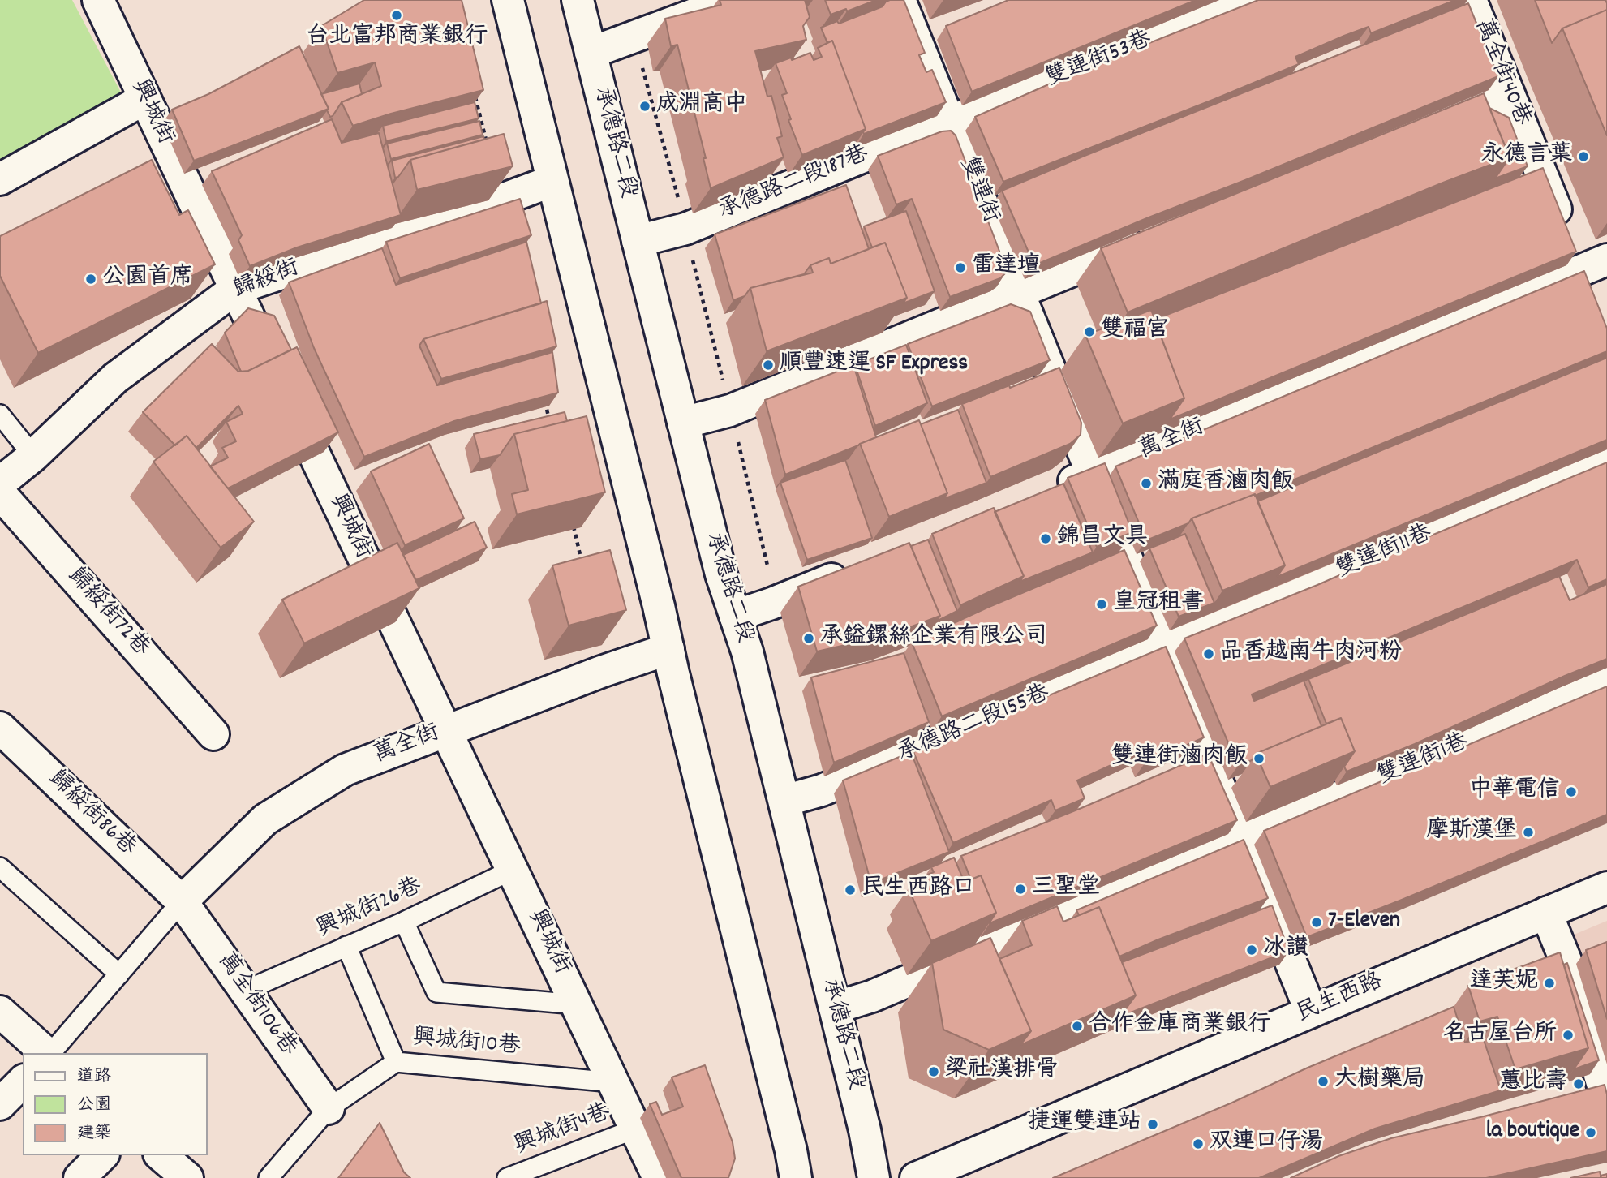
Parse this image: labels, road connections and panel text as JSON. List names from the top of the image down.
{
  "streets": {
    "street": [
      "雙連街53巷",
      "萬全街40巷",
      "興城街",
      "承德路二段",
      "承德路二段187巷",
      "雙連街",
      "歸綏街",
      "萬全街",
      "雙連街11巷",
      "歸綏街72巷",
      "承德路二段155巷",
      "雙連街1巷",
      "歸綏街86巷",
      "民生西路",
      "萬全街106巷"
    ],
    "lane": ["興城街26巷", "興城街10巷", "興城街4巷"]
  },
  "crossings": [
    ["雙連街53巷", "承德路二段187巷"],
    ["雙連街53巷", "雙連街"],
    ["萬全街40巷", "萬全街"],
    ["興城街", "歸綏街"],
    ["興城街", "萬全街"],
    ["興城街", "興城街26巷"],
    ["興城街", "興城街10巷"],
    ["興城街", "興城街4巷"],
    ["承德路二段", "承德路二段187巷"],
    ["承德路二段", "承德路二段155巷"],
    ["承德路二段", "雙連街1巷"],
    ["承德路二段187巷", "雙連街"],
    ["雙連街", "萬全街"],
    ["雙連街", "雙連街11巷"],
    ["雙連街", "承德路二段155巷"],
    ["雙連街", "雙連街1巷"],
    ["雙連街", "民生西路"],
    ["萬全街", "歸綏街86巷"],
    ["萬全街", "萬全街106巷"],
    ["雙連街11巷", "承德路二段155巷"],
    ["歸綏街86巷", "萬全街106巷"],
    ["興城街26巷", "萬全街106巷"],
    ["萬全街106巷", "興城街10巷"]
  ],
  "places": [
    "台北富邦商業銀行",
    "成淵高中",
    "永德言葉",
    "雷達壇",
    "公園首席",
    "雙福宮",
    "順豐速運 SF Express",
    "滿庭香滷肉飯",
    "錦昌文具",
    "皇冠租書",
    "承鎰鏍絲企業有限公司",
    "品香越南牛肉河粉",
    "雙連街滷肉飯",
    "中華電信",
    "摩斯漢堡",
    "三聖堂",
    "民生西路口",
    "7-Eleven",
    "冰讃",
    "達芙妮",
    "合作金庫商業銀行",
    "名古屋台所",
    "梁社漢排骨",
    "大樹藥局",
    "蕙比壽",
    "捷運雙連站",
    "la boutique",
    "双連口仔湯"
  ],
  "legend": ["道路", "公園", "建築"]
}
